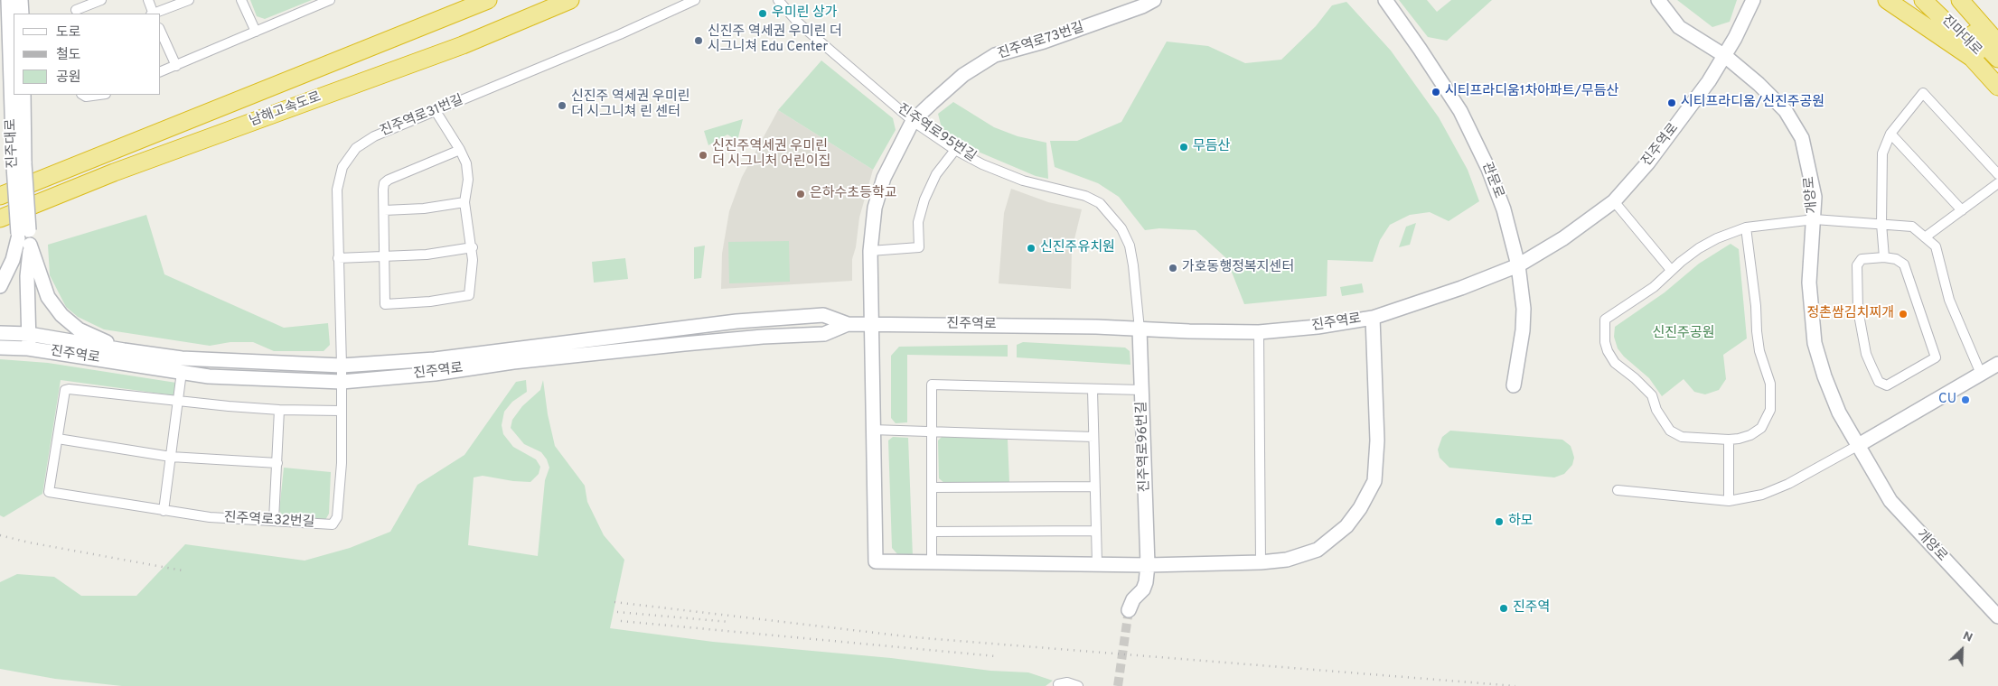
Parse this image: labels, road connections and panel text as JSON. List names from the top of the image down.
{
  "streets": {
    "highway": ["진마대로", "남해고속도로"],
    "street": [
      "진주역로73번길",
      "진주역로31번길",
      "진주역로95번길",
      "진주대로",
      "진주역로",
      "관문로",
      "개양로",
      "진주역로96번길",
      "진주역로32번길"
    ]
  },
  "crossings": [
    ["진주역로73번길", "진주역로95번길"],
    ["진주역로73번길", "진주역로"],
    ["진주역로31번길", "진주역로"],
    ["진주역로31번길", "진주역로32번길"],
    ["진주역로95번길", "진주역로"],
    ["진주역로95번길", "진주역로96번길"],
    ["진주역로", "관문로"],
    ["진주역로", "개양로"],
    ["진주역로", "진주역로96번길"],
    ["진주역로", "진주역로32번길"]
  ],
  "parks": ["신진주공원"],
  "places": [
    "우미린 상가",
    "신진주 역세권 우미린 더 시그니쳐 Edu Center",
    "시티프라디움1차아파트/무듬산",
    "시티프라디움/신진주공원",
    "신진주 역세권 우미린 더 시그니쳐 린 센터",
    "무듬산",
    "신진주역세권 우미린 더 시그니처 어린이집",
    "은하수초등학교",
    "신진주유치원",
    "가호동행정복지센터",
    "정촌쌈김치찌개",
    "CU",
    "하모",
    "진주역"
  ],
  "legend": ["도로", "철도", "공원"],
  "north": "top right"
}
